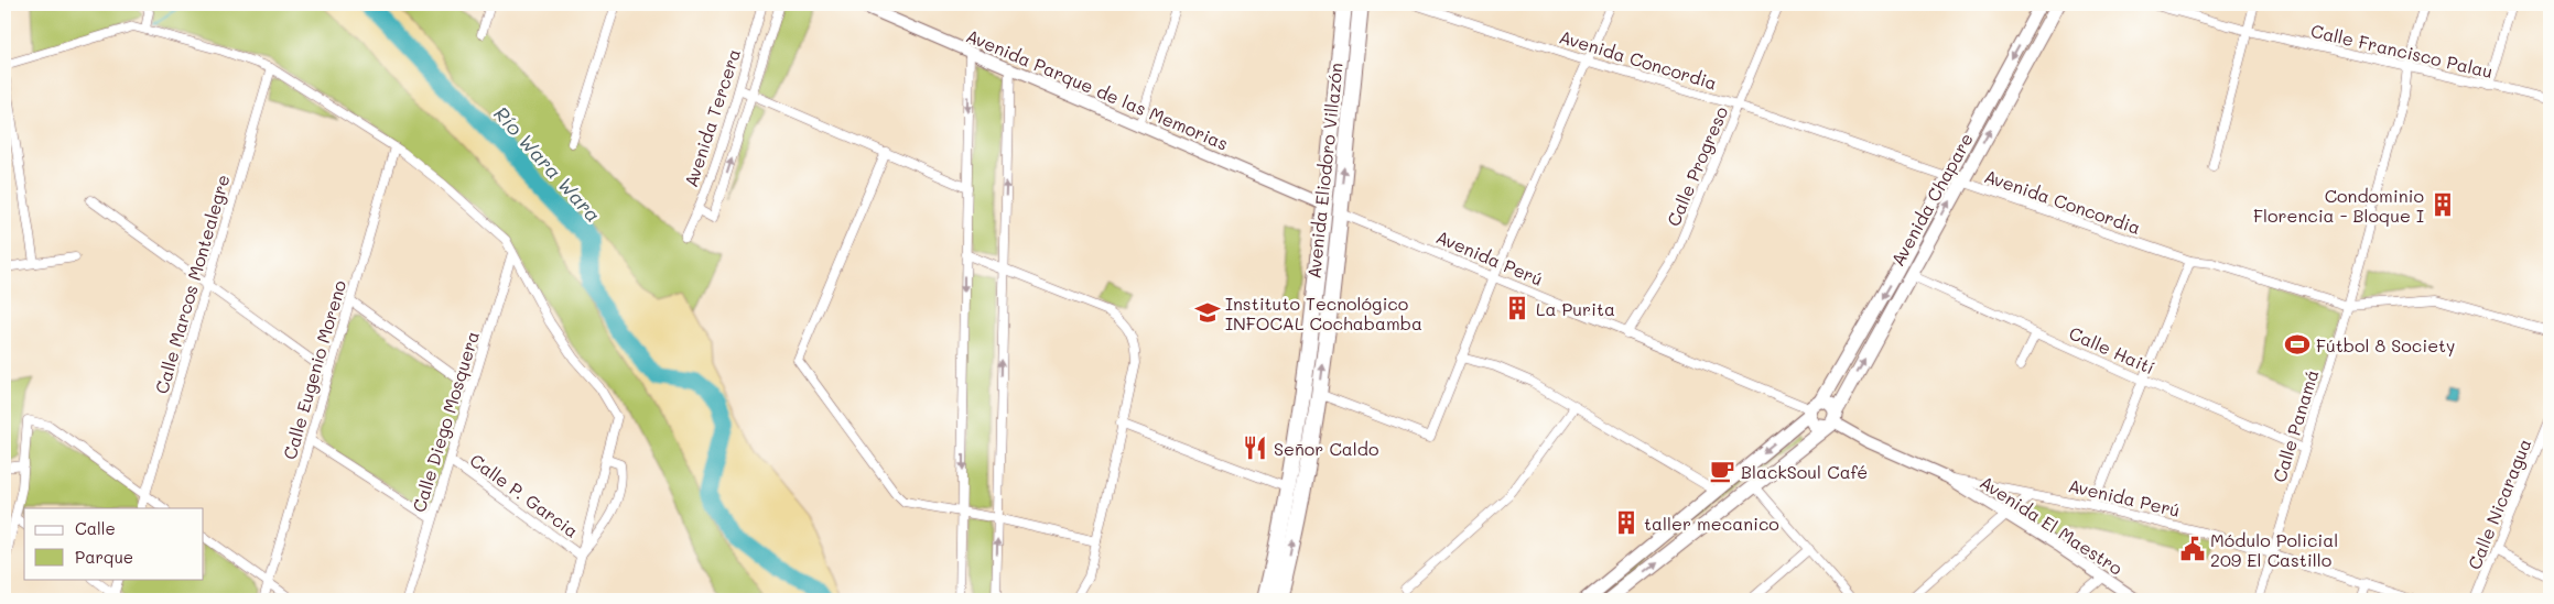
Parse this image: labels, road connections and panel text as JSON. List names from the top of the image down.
{
  "streets": {
    "highway": ["Avenida Eliodoro Villazón"],
    "main road": ["Avenida Chapare"],
    "street": [
      "Calle Francisco Palau",
      "Avenida Concordia",
      "Avenida Parque de las Memorias",
      "Avenida Tercera",
      "Calle Progreso",
      "Avenida Perú",
      "Calle Marcos Montealegre",
      "Calle Haití",
      "Calle Eugenio Moreno",
      "Calle Diego Mosquera",
      "Calle Panamá",
      "Calle P. Garcia",
      "Calle Nicaragua",
      "Avenida El Maestro"
    ]
  },
  "crossings": [
    ["Calle Francisco Palau", "Calle Panamá"],
    ["Avenida Concordia", "Calle Progreso"],
    ["Avenida Concordia", "Avenida Chapare"],
    ["Avenida Concordia", "Calle Panamá"],
    ["Avenida Parque de las Memorias", "Avenida Eliodoro Villazón"],
    ["Calle Progreso", "Avenida Perú"],
    ["Avenida Eliodoro Villazón", "Avenida Perú"],
    ["Avenida Chapare", "Avenida Perú"],
    ["Avenida Chapare", "Calle Haití"],
    ["Avenida Perú", "Calle Panamá"],
    ["Avenida Perú", "Avenida El Maestro"],
    ["Calle Haití", "Calle Panamá"],
    ["Calle Diego Mosquera", "Calle P. Garcia"]
  ],
  "water": ["Río Wara Wara"],
  "places": {
    "building": ["Condominio Florencia - Bloque I", "La Purita", "taller mecanico"],
    "school or university": ["Instituto Tecnológico INFOCAL Cochabamba"],
    "sports": ["Fútbol 8 Society"],
    "restaurant": ["Señor Caldo"],
    "cafe": ["BlackSoul Café"],
    "public building": ["Módulo Policial 209 El Castillo"]
  },
  "legend": ["Calle", "Parque"]
}
